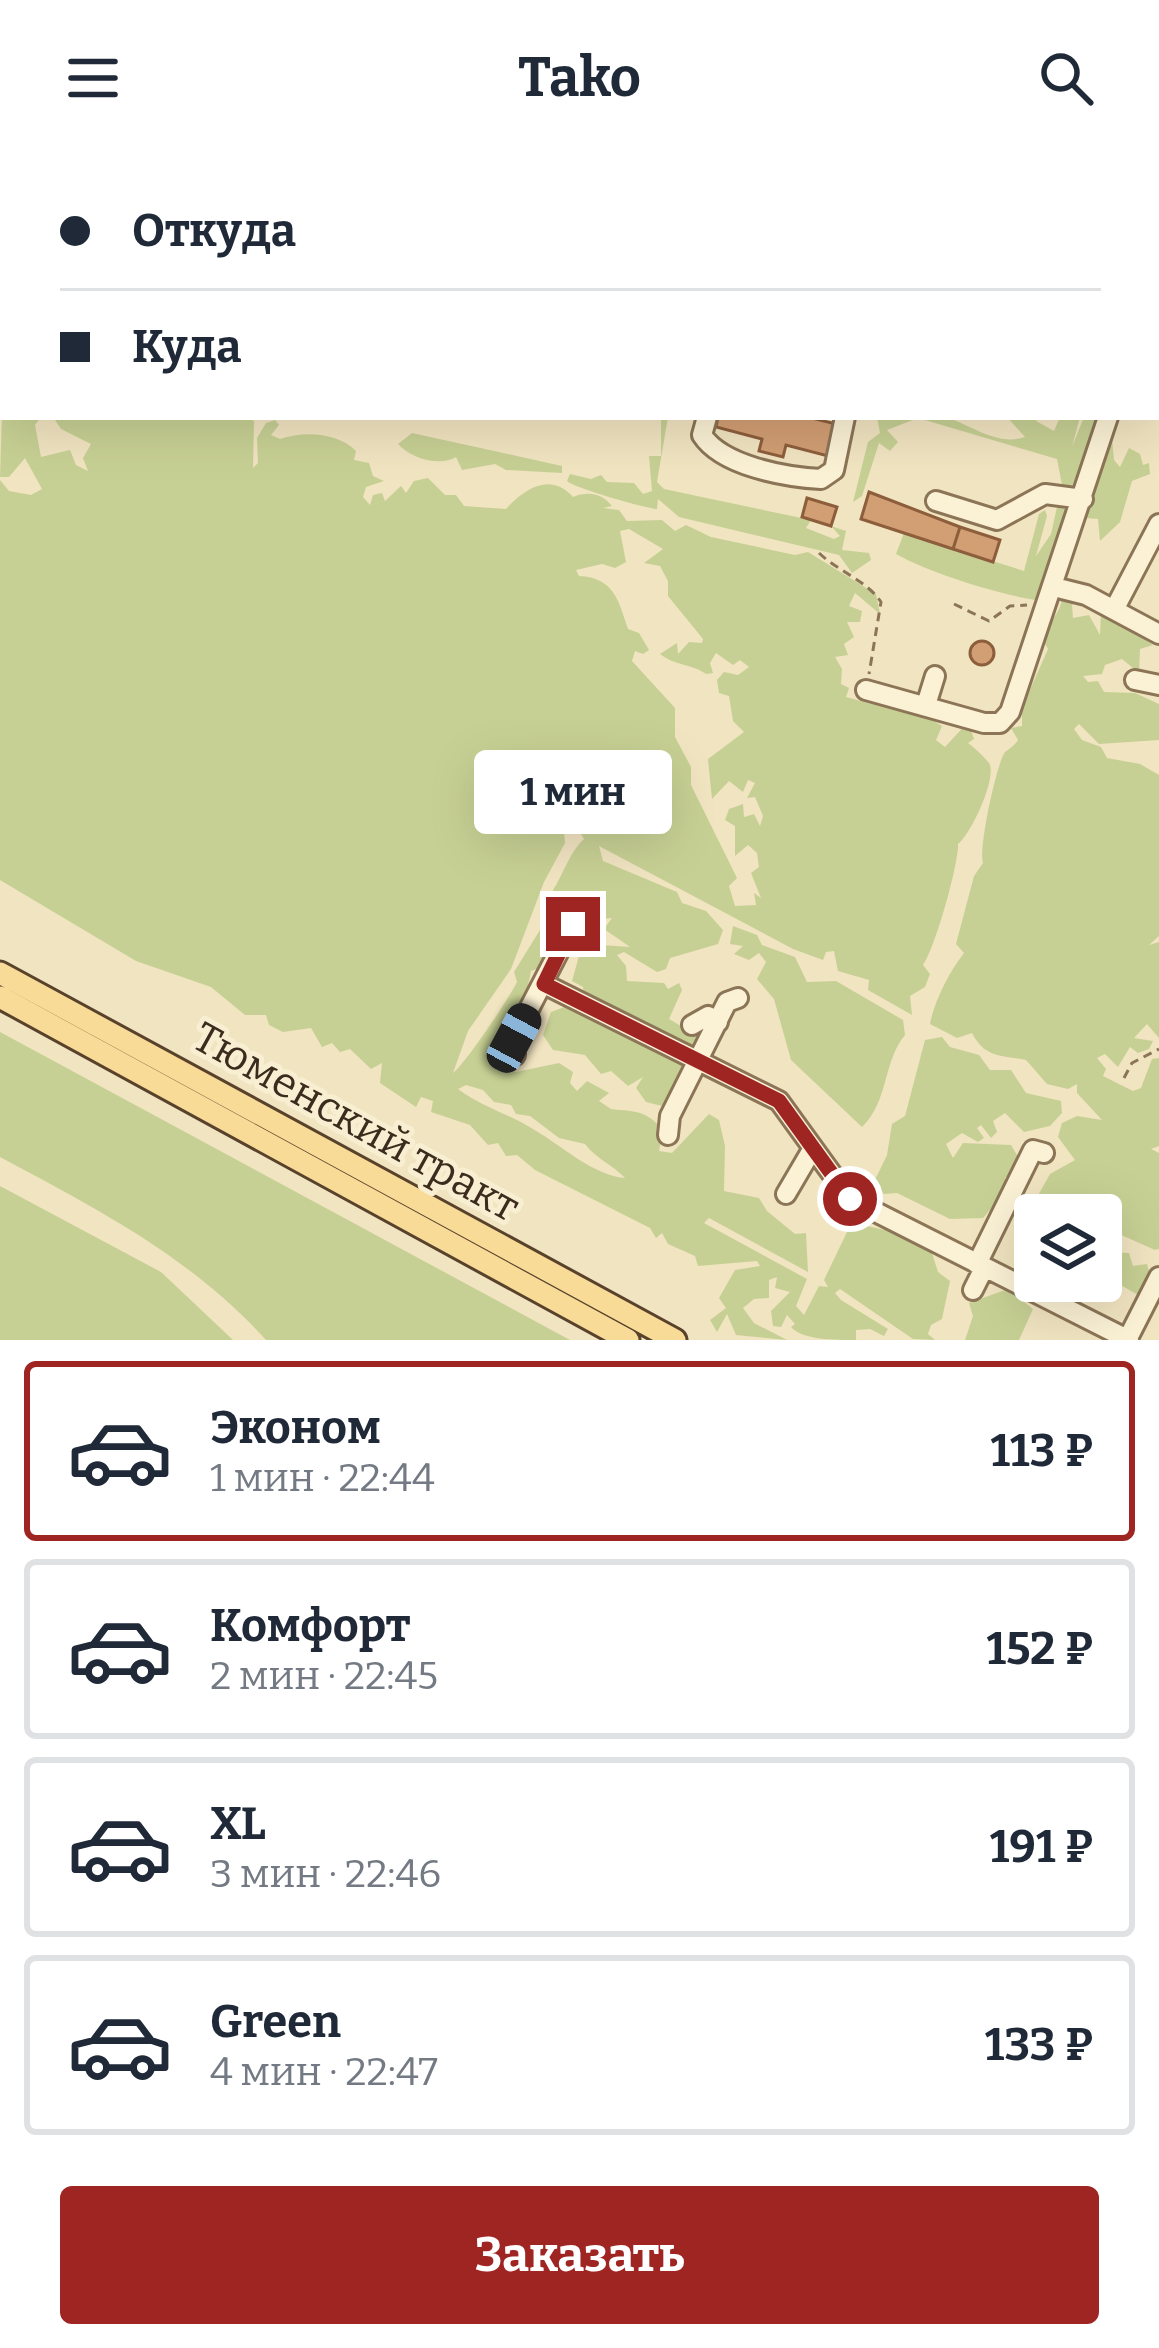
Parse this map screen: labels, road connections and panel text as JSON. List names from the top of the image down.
{
  "streets": {
    "main road": ["Тюменский тракт"]
  },
  "page": {
    "header": "Tako",
    "banner": ["Откуда", "Куда"],
    "bubble": "1 мин",
    "list": [
      {
        "name": "Эконом",
        "note": "1 мин · 22:44",
        "value": "113 ₽"
      },
      {
        "name": "Комфорт",
        "note": "2 мин · 22:45",
        "value": "152 ₽"
      },
      {
        "name": "XL",
        "note": "3 мин · 22:46",
        "value": "191 ₽"
      },
      {
        "name": "Green",
        "note": "4 мин · 22:47",
        "value": "133 ₽"
      }
    ],
    "buttons": "Заказать"
  }
}
